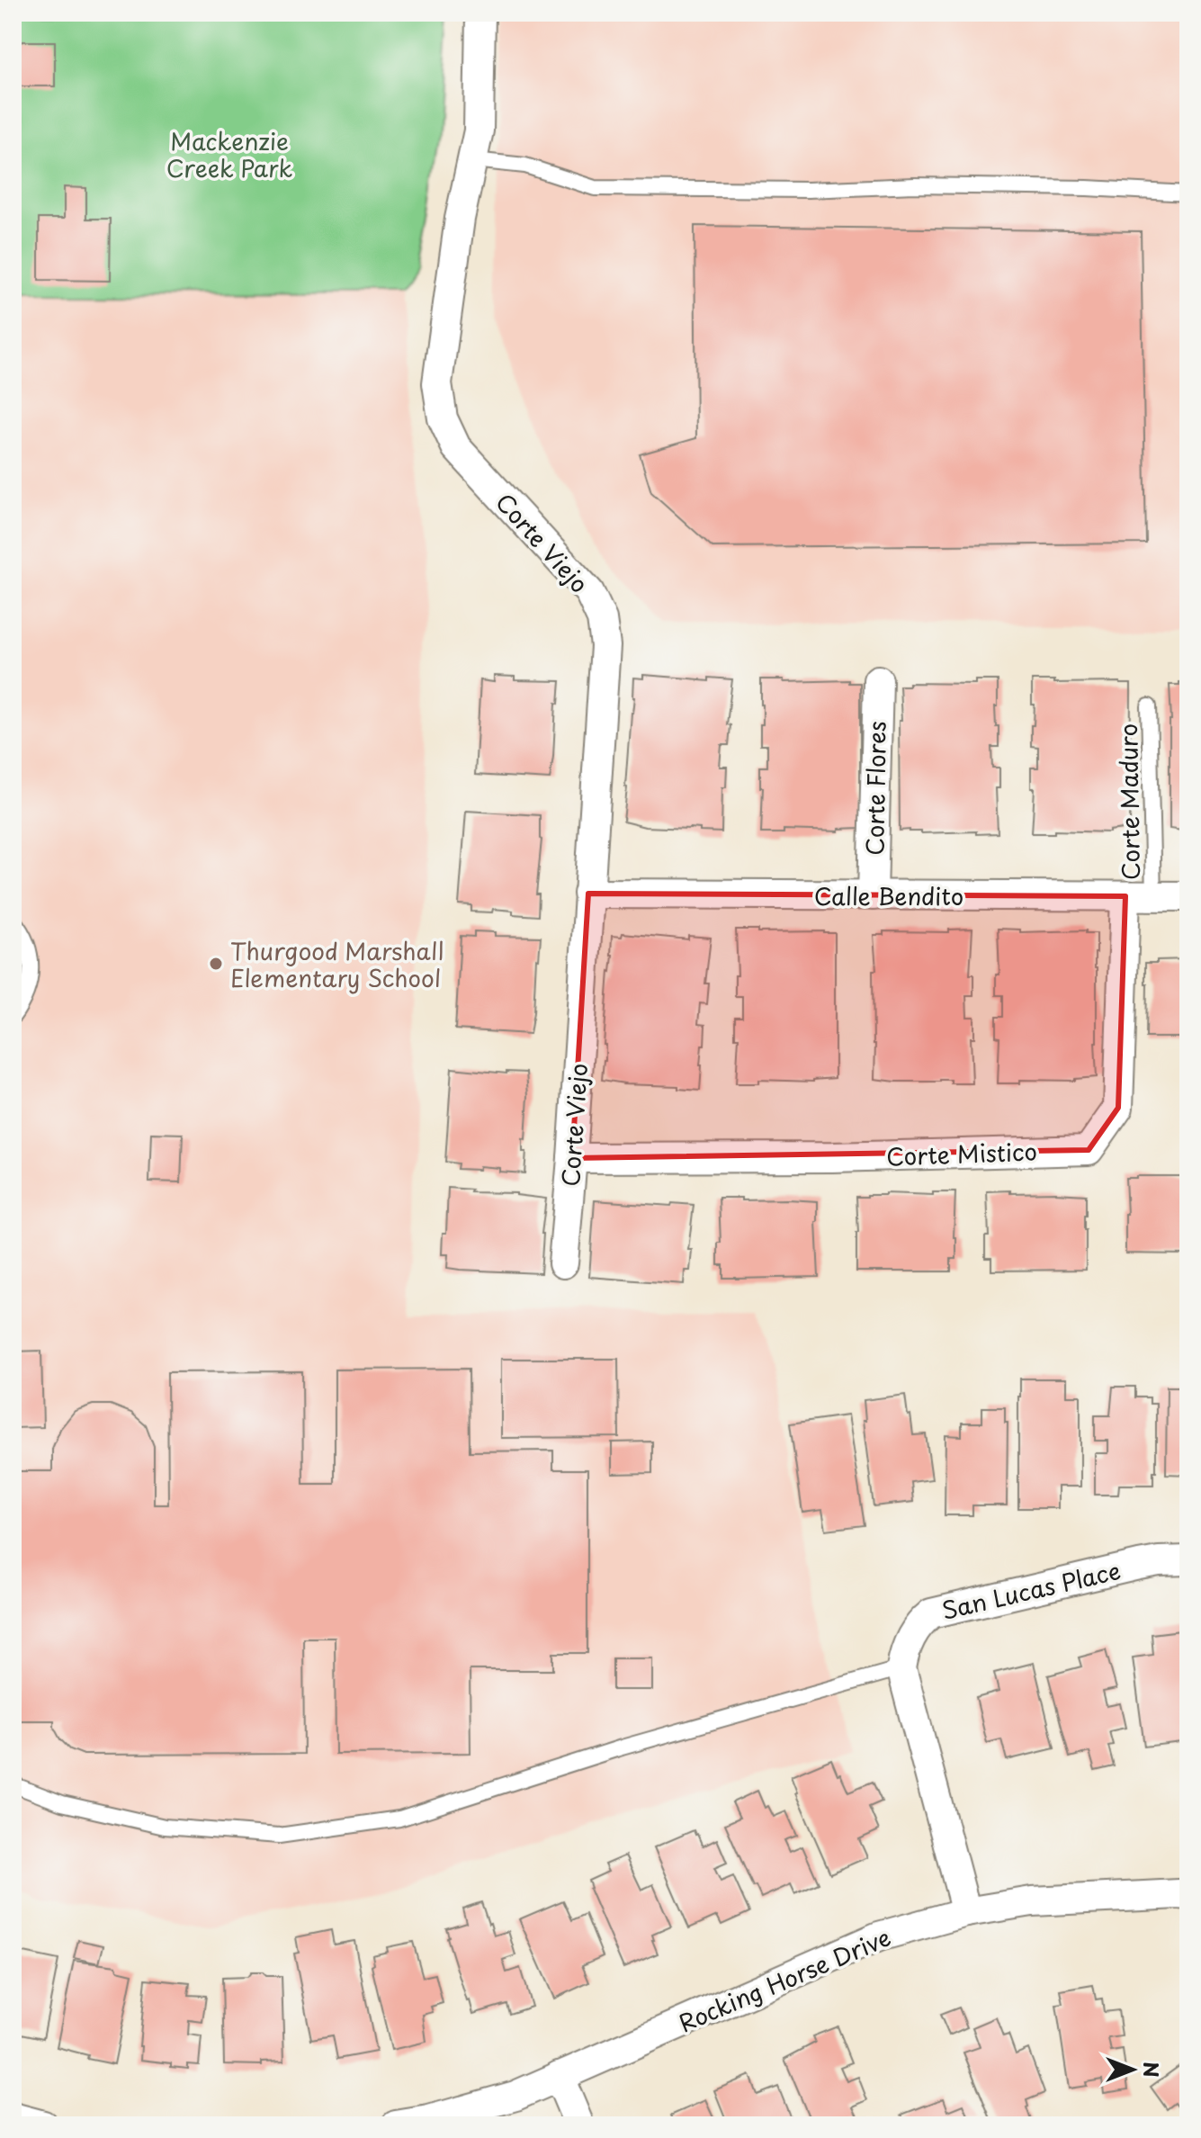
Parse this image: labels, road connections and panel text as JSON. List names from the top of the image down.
{
  "streets": {
    "street": [
      "Corte Viejo",
      "Corte Flores",
      "Calle Bendito",
      "Corte Mistico",
      "San Lucas Place",
      "Rocking Horse Drive"
    ],
    "lane": ["Corte Maduro"]
  },
  "crossings": [
    ["Corte Viejo", "Calle Bendito"],
    ["Corte Viejo", "Corte Mistico"],
    ["Corte Flores", "Calle Bendito"],
    ["Corte Maduro", "Calle Bendito"],
    ["Corte Maduro", "Corte Mistico"],
    ["Calle Bendito", "Corte Mistico"]
  ],
  "parks": ["Mackenzie Creek Park"],
  "places": ["Thurgood Marshall Elementary School"],
  "north": "right"
}
